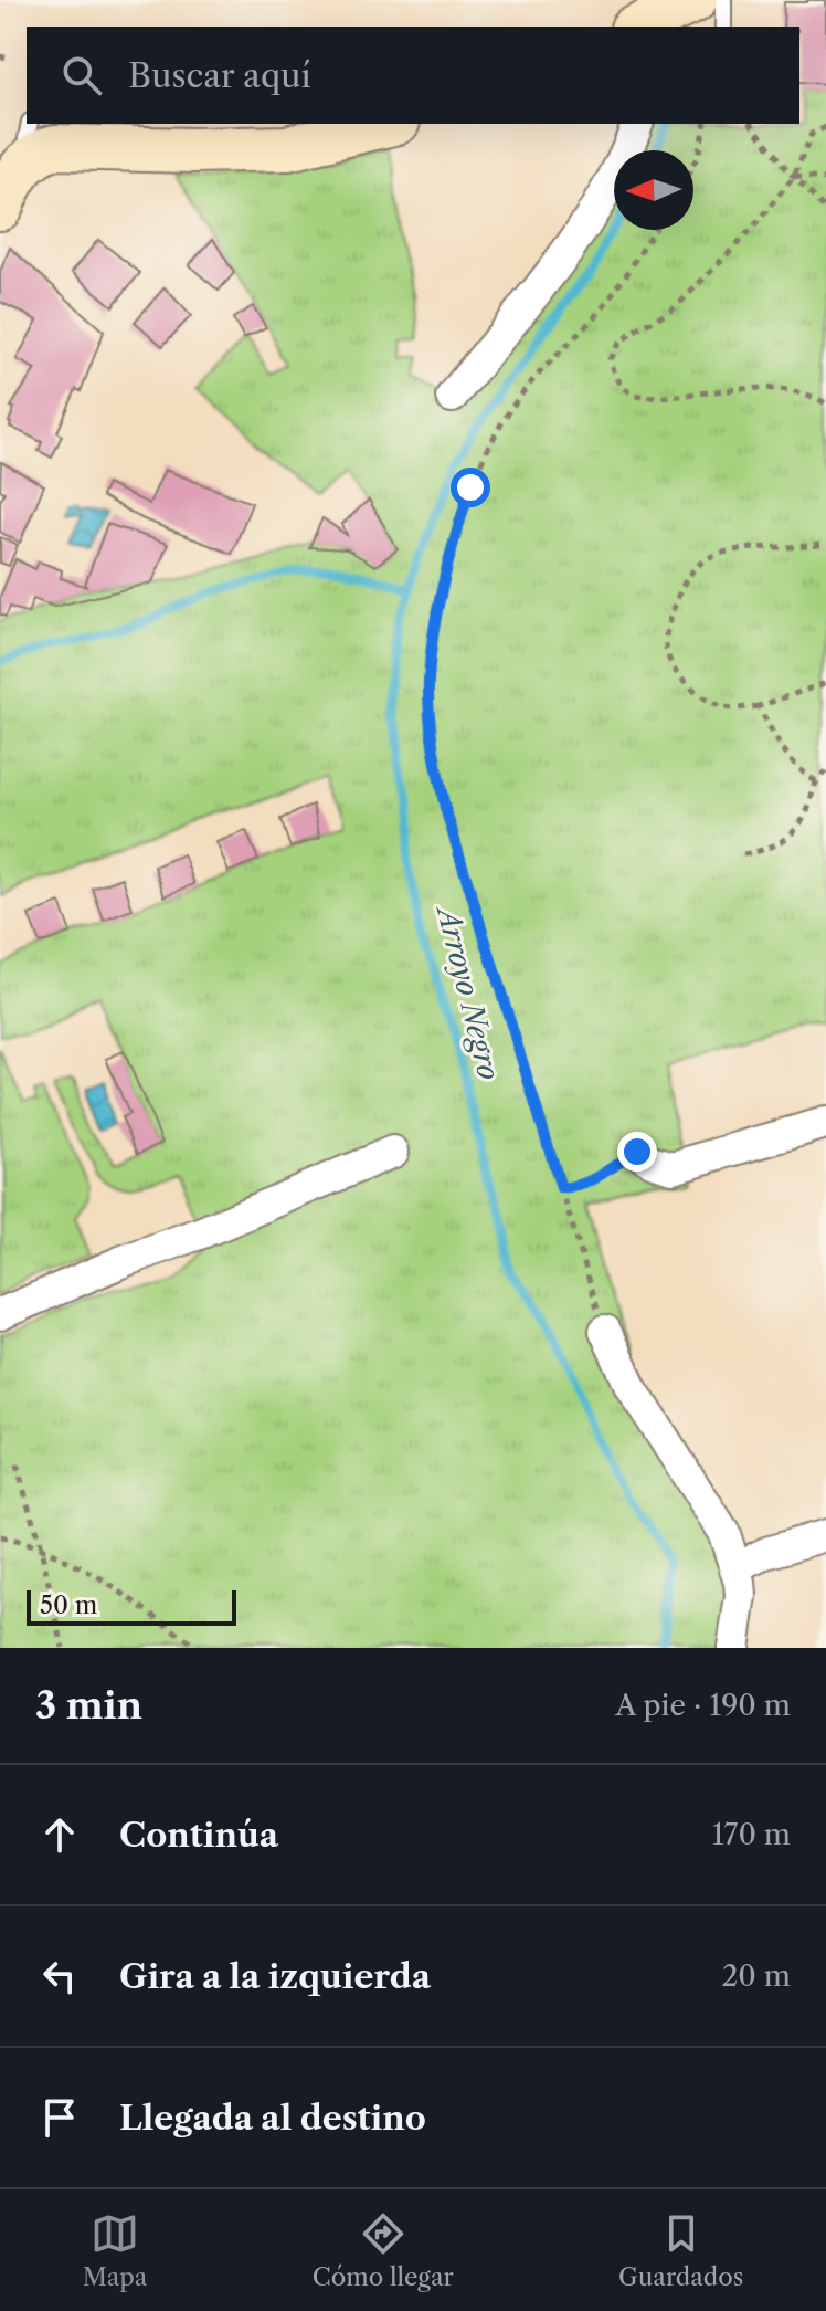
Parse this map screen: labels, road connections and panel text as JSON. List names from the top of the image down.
{
  "water": ["Arroyo Negro"],
  "scale_bar": "50 m",
  "north": "left",
  "page": {
    "search": "Buscar aquí",
    "scale": "50 m",
    "heading": ["3 min", "A pie · 190 m"],
    "list": [
      ["Continúa", "170 m"],
      ["Gira a la izquierda", "20 m"],
      "Llegada al destino"
    ],
    "nav": ["Mapa", "Cómo llegar", "Guardados"]
  }
}
